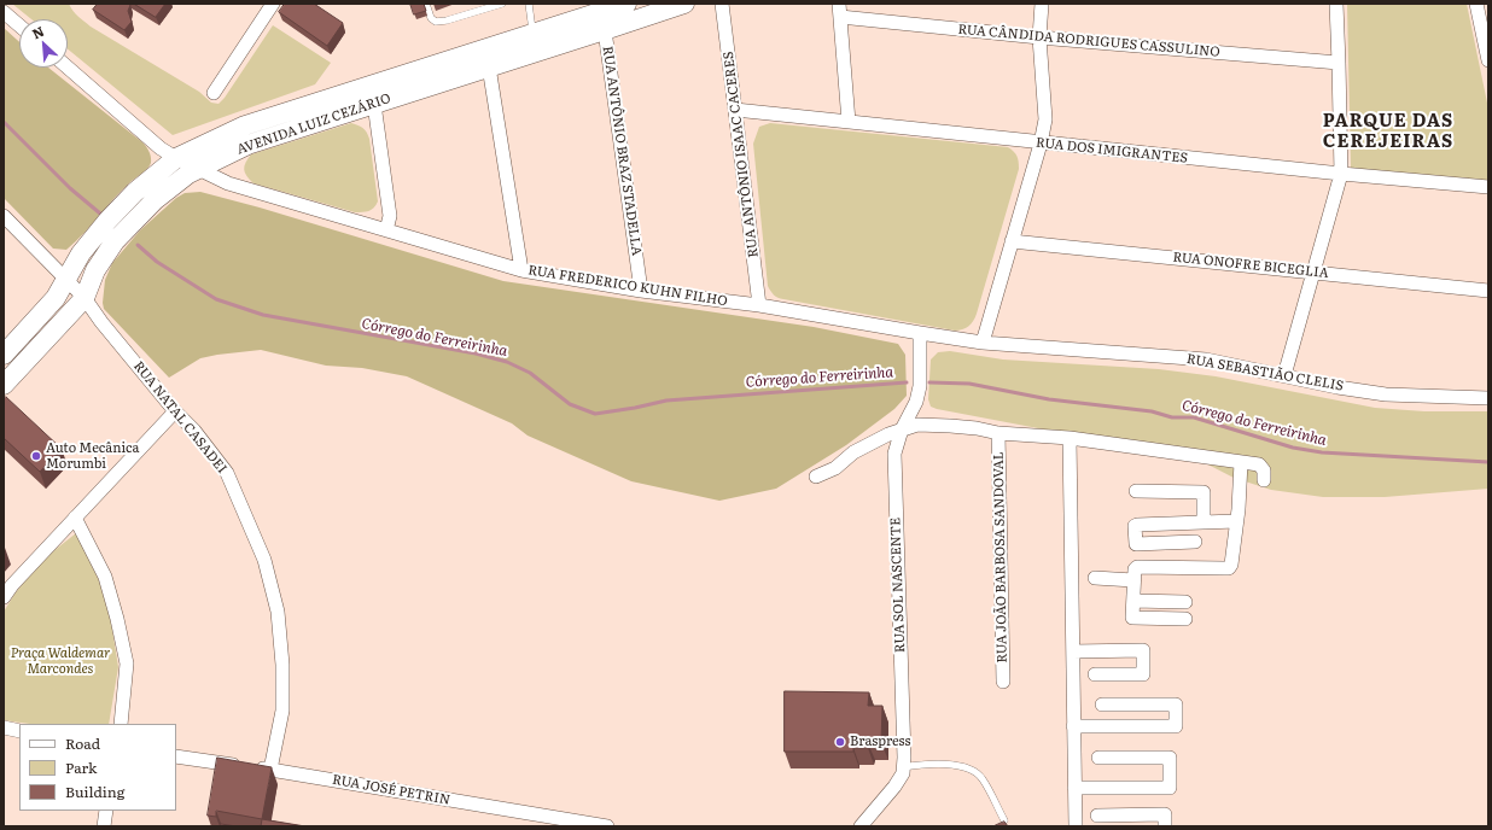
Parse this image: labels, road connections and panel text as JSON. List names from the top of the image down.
{
  "streets": {
    "street": [
      "RUA CÂNDIDA RODRIGUES CASSULINO",
      "AVENIDA LUIZ CEZÁRIO",
      "RUA ANTÔNIO BRAZ STADELLA",
      "RUA DOS IMIGRANTES",
      "RUA ANTÔNIO ISAAC CACERES",
      "RUA ONOFRE BICEGLIA",
      "RUA FREDERICO KUHN FILHO",
      "RUA SEBASTIÃO CLELIS",
      "RUA NATAL CASADEI",
      "RUA JOÃO BARBOSA SANDOVAL",
      "RUA SOL NASCENTE",
      "RUA JOSÉ PETRIN"
    ]
  },
  "crossings": [
    ["AVENIDA LUIZ CEZÁRIO", "RUA ANTÔNIO BRAZ STADELLA"],
    ["AVENIDA LUIZ CEZÁRIO", "RUA FREDERICO KUHN FILHO"],
    ["AVENIDA LUIZ CEZÁRIO", "RUA NATAL CASADEI"],
    ["RUA ANTÔNIO BRAZ STADELLA", "RUA FREDERICO KUHN FILHO"],
    ["RUA DOS IMIGRANTES", "RUA ANTÔNIO ISAAC CACERES"],
    ["RUA ANTÔNIO ISAAC CACERES", "RUA FREDERICO KUHN FILHO"],
    ["RUA FREDERICO KUHN FILHO", "RUA SEBASTIÃO CLELIS"],
    ["RUA FREDERICO KUHN FILHO", "RUA SOL NASCENTE"],
    ["RUA NATAL CASADEI", "RUA JOSÉ PETRIN"]
  ],
  "districts": ["PARQUE DAS CEREJEIRAS"],
  "water": ["Córrego do Ferreirinha"],
  "parks": ["Praça Waldemar Marcondes"],
  "places": ["Auto Mecânica Morumbi", "Braspress"],
  "legend": ["Road", "Park", "Building"],
  "north": "top left"
}
